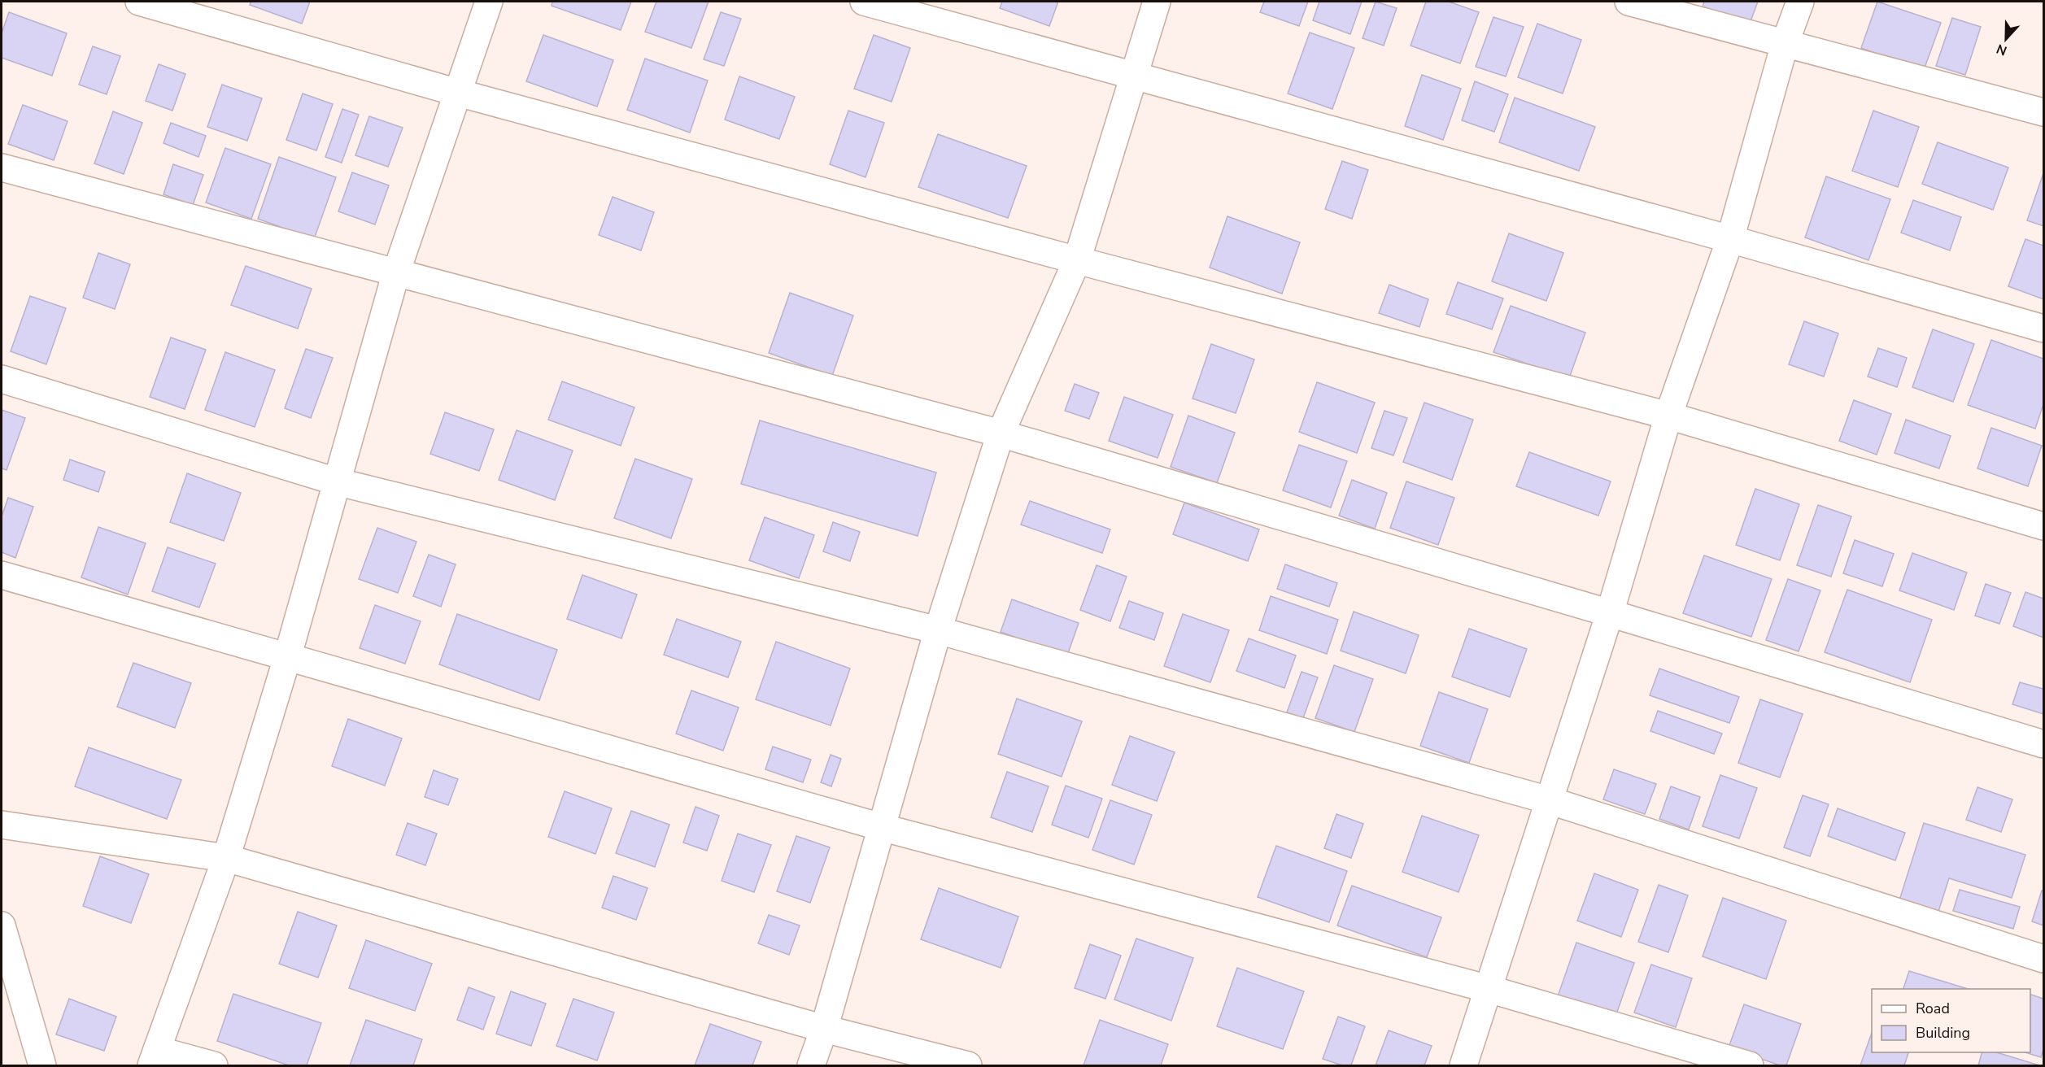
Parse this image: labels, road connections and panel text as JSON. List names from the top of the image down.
{
  "legend": ["Road", "Building"],
  "north": "bottom"
}
